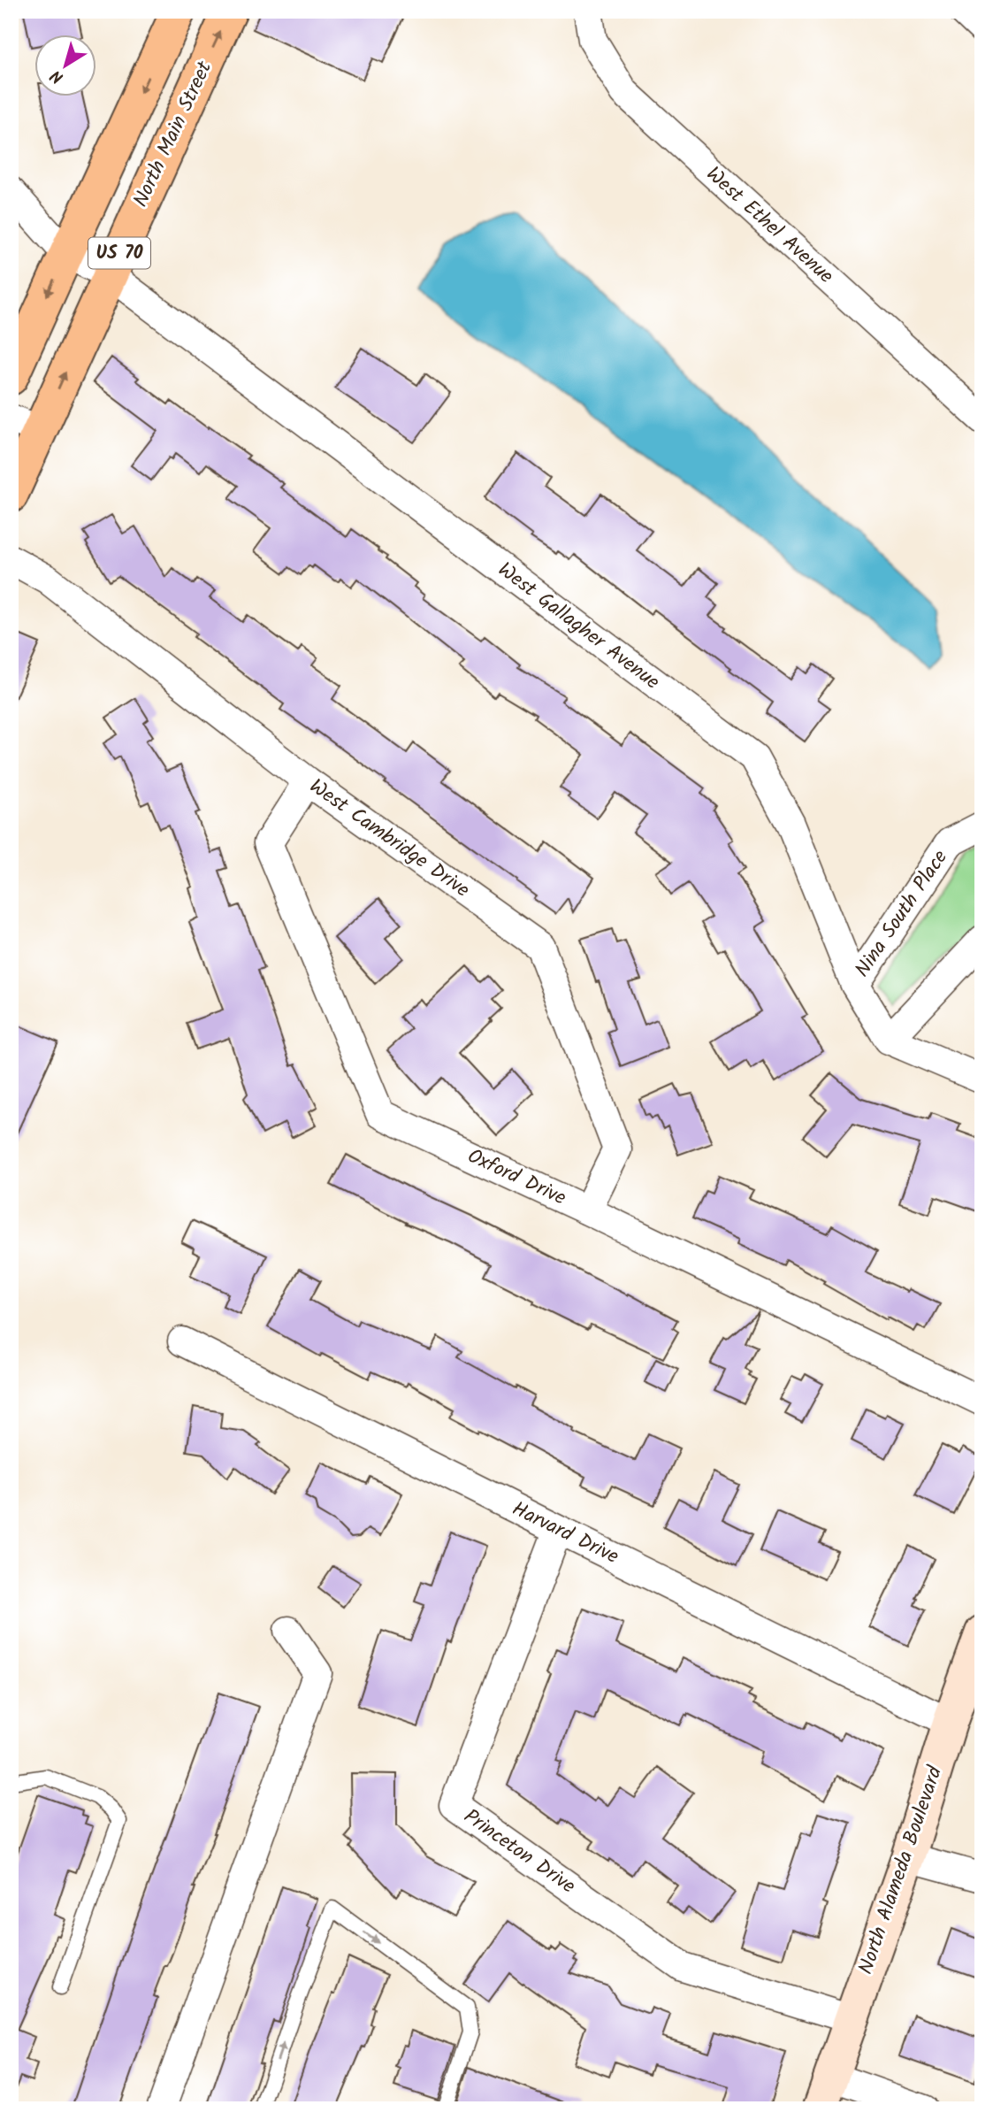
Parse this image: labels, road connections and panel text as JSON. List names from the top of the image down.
{
  "streets": {
    "main road": ["North Main Street", "US 70"],
    "street": [
      "West Ethel Avenue",
      "West Gallagher Avenue",
      "West Cambridge Drive",
      "Nina South Place",
      "Oxford Drive",
      "Harvard Drive",
      "Princeton Drive",
      "North Alameda Boulevard"
    ]
  },
  "crossings": [
    ["North Main Street", "West Gallagher Avenue"],
    ["US 70", "West Gallagher Avenue"],
    ["West Gallagher Avenue", "Nina South Place"],
    ["West Cambridge Drive", "Oxford Drive"],
    ["Harvard Drive", "Princeton Drive"],
    ["Harvard Drive", "North Alameda Boulevard"],
    ["Princeton Drive", "North Alameda Boulevard"]
  ],
  "north": "bottom left"
}
